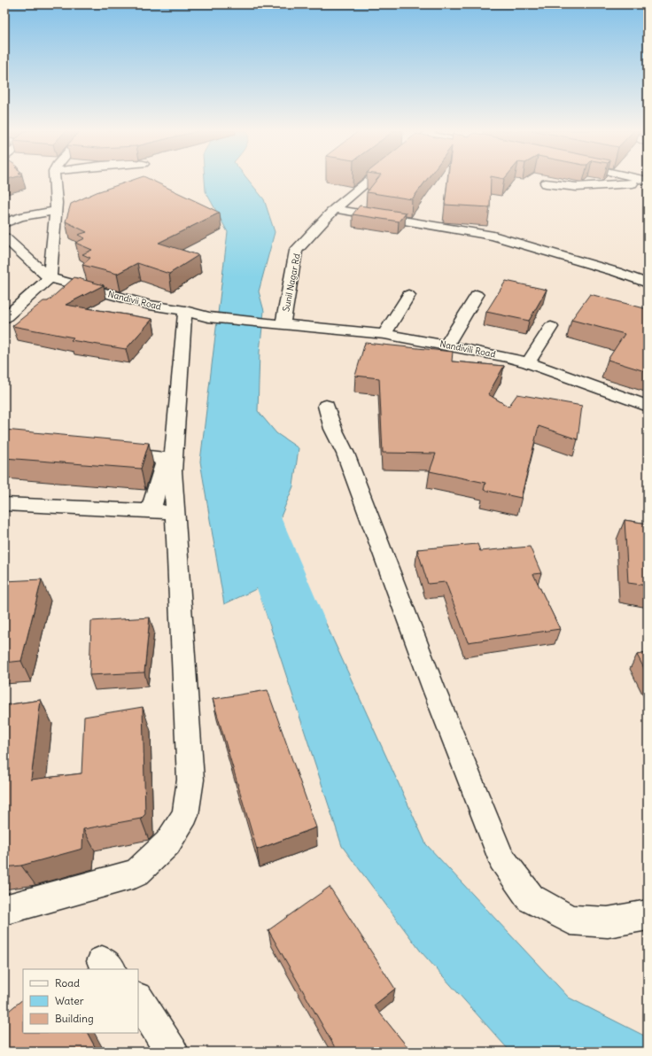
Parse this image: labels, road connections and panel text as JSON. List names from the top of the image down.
{
  "streets": {
    "street": ["Sunil Nagar Rd", "Nandivii Road", "Nandivili Road"]
  },
  "crossings": [
    ["Sunil Nagar Rd", "Nandivii Road"],
    ["Sunil Nagar Rd", "Nandivili Road"],
    ["Nandivii Road", "Nandivili Road"]
  ],
  "legend": ["Road", "Water", "Building"]
}
